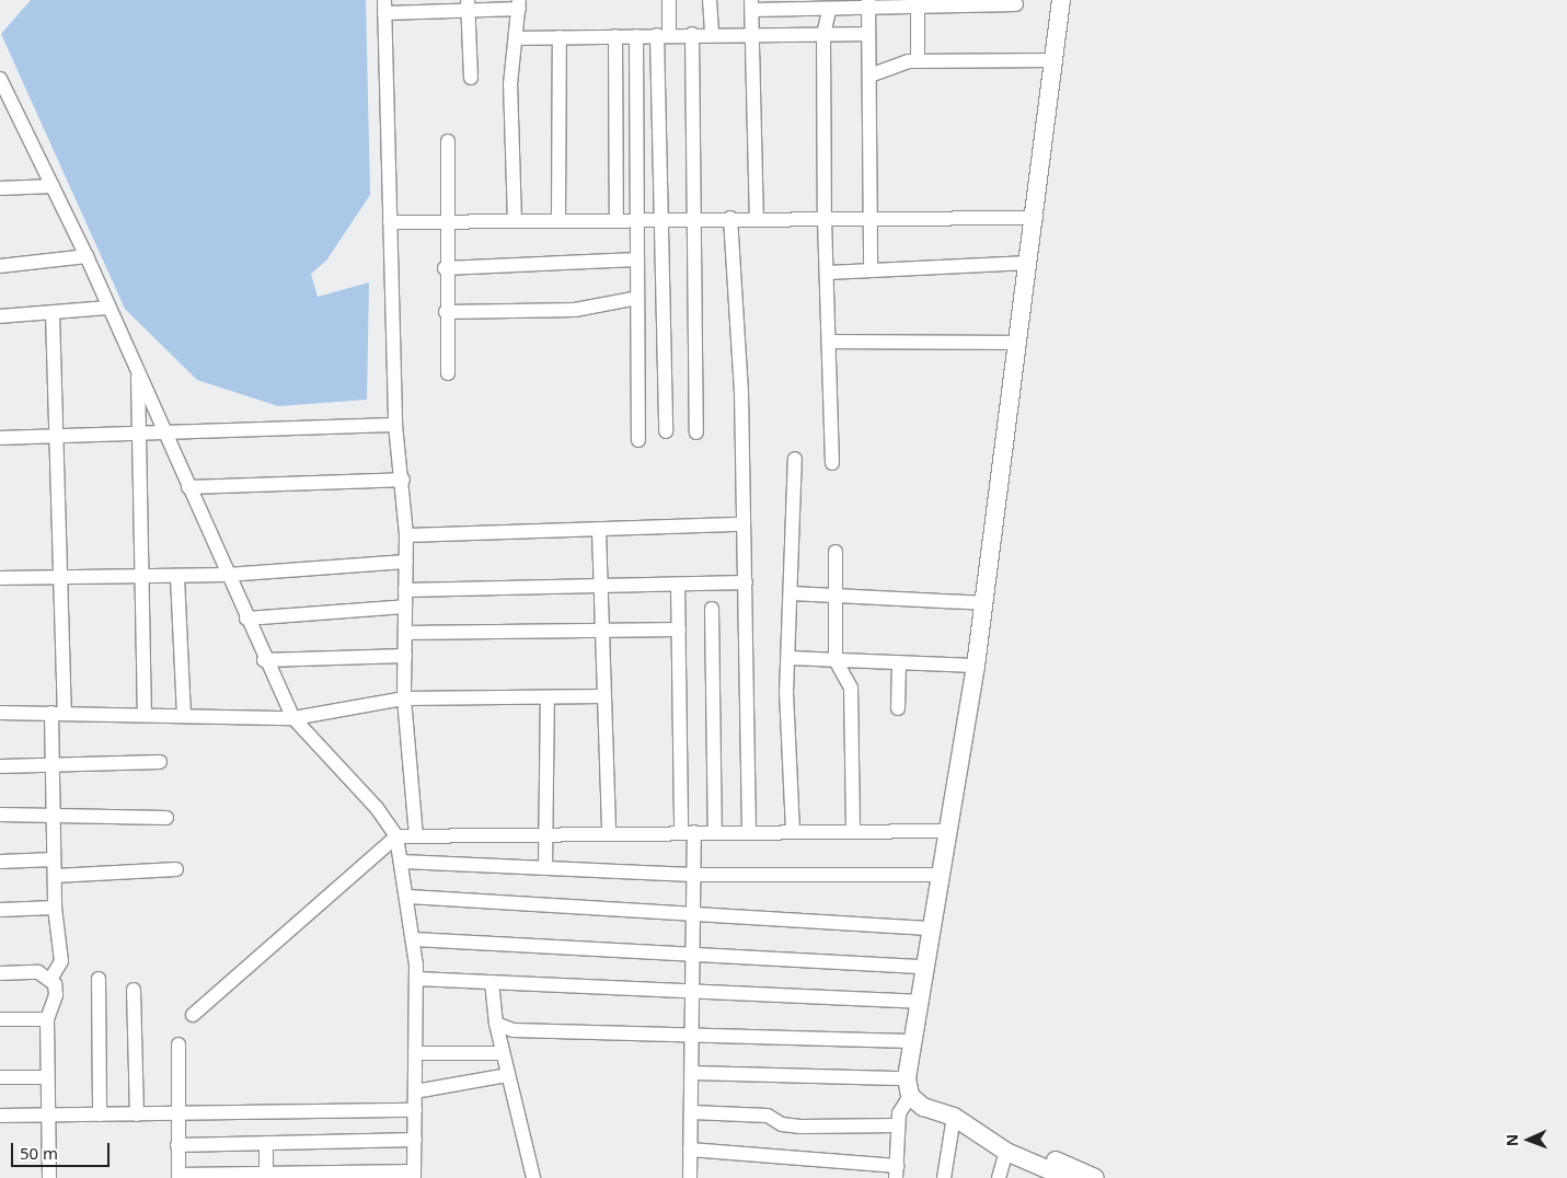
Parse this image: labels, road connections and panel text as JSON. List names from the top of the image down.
{
  "scale_bar": "50 m",
  "north": "left"
}
